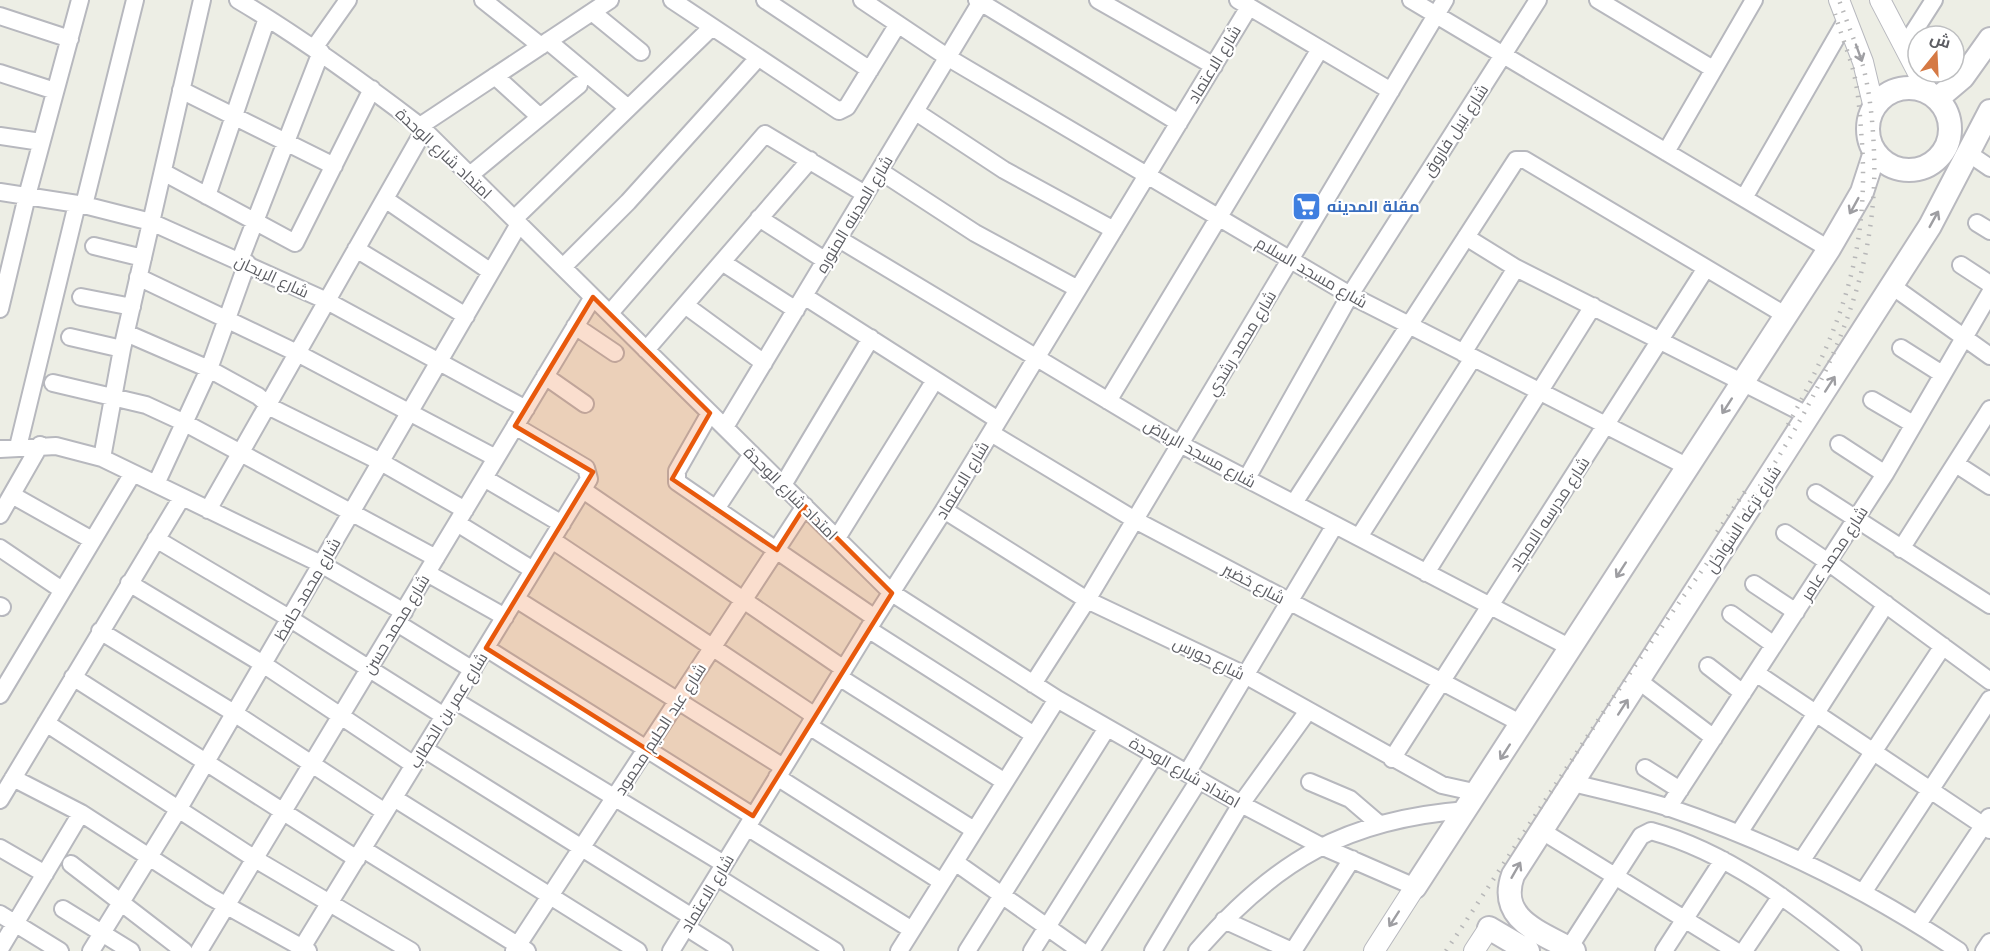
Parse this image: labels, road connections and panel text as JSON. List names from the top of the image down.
{
  "streets": {
    "main road": ["شارع ترعه السواحل"],
    "street": [
      "شارع الاعتماد",
      "شارع نبيل فاروق",
      "امتداد شارع الوحدة",
      "شارع المدينه المنوره",
      "شارع مسجد السلام",
      "شارع الريحان",
      "شارع محمد رشدي",
      "شارع مسجد الرياض",
      "شارع مدرسه الامجاد",
      "شارع محمد عامر",
      "شارع خضير",
      "شارع محمد حافظ",
      "شارع محمد حسن",
      "شارع حورس",
      "شارع عمر بن الخطاب",
      "شارع عبد الحليم محمود"
    ]
  },
  "crossings": [
    ["شارع الاعتماد", "امتداد شارع الوحدة"],
    ["شارع الاعتماد", "شارع مسجد السلام"],
    ["شارع الاعتماد", "شارع مسجد الرياض"],
    ["شارع الاعتماد", "شارع خضير"],
    ["شارع الاعتماد", "شارع حورس"],
    ["شارع نبيل فاروق", "شارع مسجد السلام"],
    ["شارع نبيل فاروق", "شارع مسجد الرياض"],
    ["امتداد شارع الوحدة", "شارع المدينه المنوره"],
    ["امتداد شارع الوحدة", "شارع محمد رشدي"],
    ["امتداد شارع الوحدة", "شارع محمد حافظ"],
    ["امتداد شارع الوحدة", "شارع محمد حسن"],
    ["امتداد شارع الوحدة", "شارع عبد الحليم محمود"],
    ["شارع المدينه المنوره", "شارع مسجد السلام"],
    ["شارع المدينه المنوره", "شارع مسجد الرياض"],
    ["شارع المدينه المنوره", "شارع خضير"],
    ["شارع مسجد السلام", "شارع محمد رشدي"],
    ["شارع مسجد السلام", "شارع مدرسه الامجاد"],
    ["شارع الريحان", "شارع محمد حافظ"],
    ["شارع الريحان", "شارع محمد حسن"],
    ["شارع محمد رشدي", "شارع مسجد الرياض"],
    ["شارع محمد رشدي", "شارع خضير"],
    ["شارع محمد رشدي", "شارع حورس"],
    ["شارع مسجد الرياض", "شارع مدرسه الامجاد"],
    ["شارع مدرسه الامجاد", "شارع خضير"],
    ["شارع مدرسه الامجاد", "شارع حورس"],
    ["شارع محمد حسن", "شارع عمر بن الخطاب"]
  ],
  "places": {
    "supermarket": ["مقلة المدينه"]
  },
  "north": "top"
}
